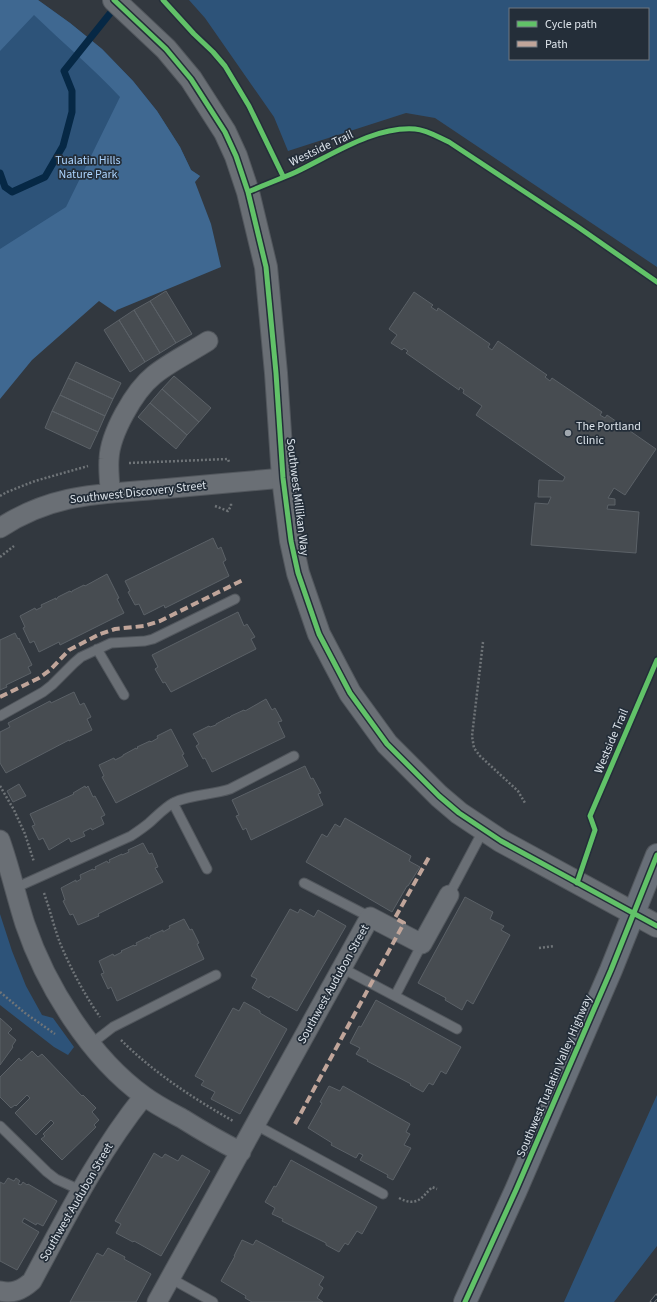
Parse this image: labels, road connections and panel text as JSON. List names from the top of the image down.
{
  "streets": {
    "main road": ["Southwest Tualatin Valley Highway"],
    "street": ["Southwest Discovery Street", "Southwest Millikan Way", "Southwest Audubon Street"],
    "cycle path": ["Westside Trail"]
  },
  "crossings": [
    ["Southwest Discovery Street", "Southwest Millikan Way"],
    ["Southwest Millikan Way", "Southwest Tualatin Valley Highway"]
  ],
  "parks": ["Tualatin Hills Nature Park"],
  "places": ["The Portland Clinic"],
  "legend": ["Cycle path", "Path"]
}
